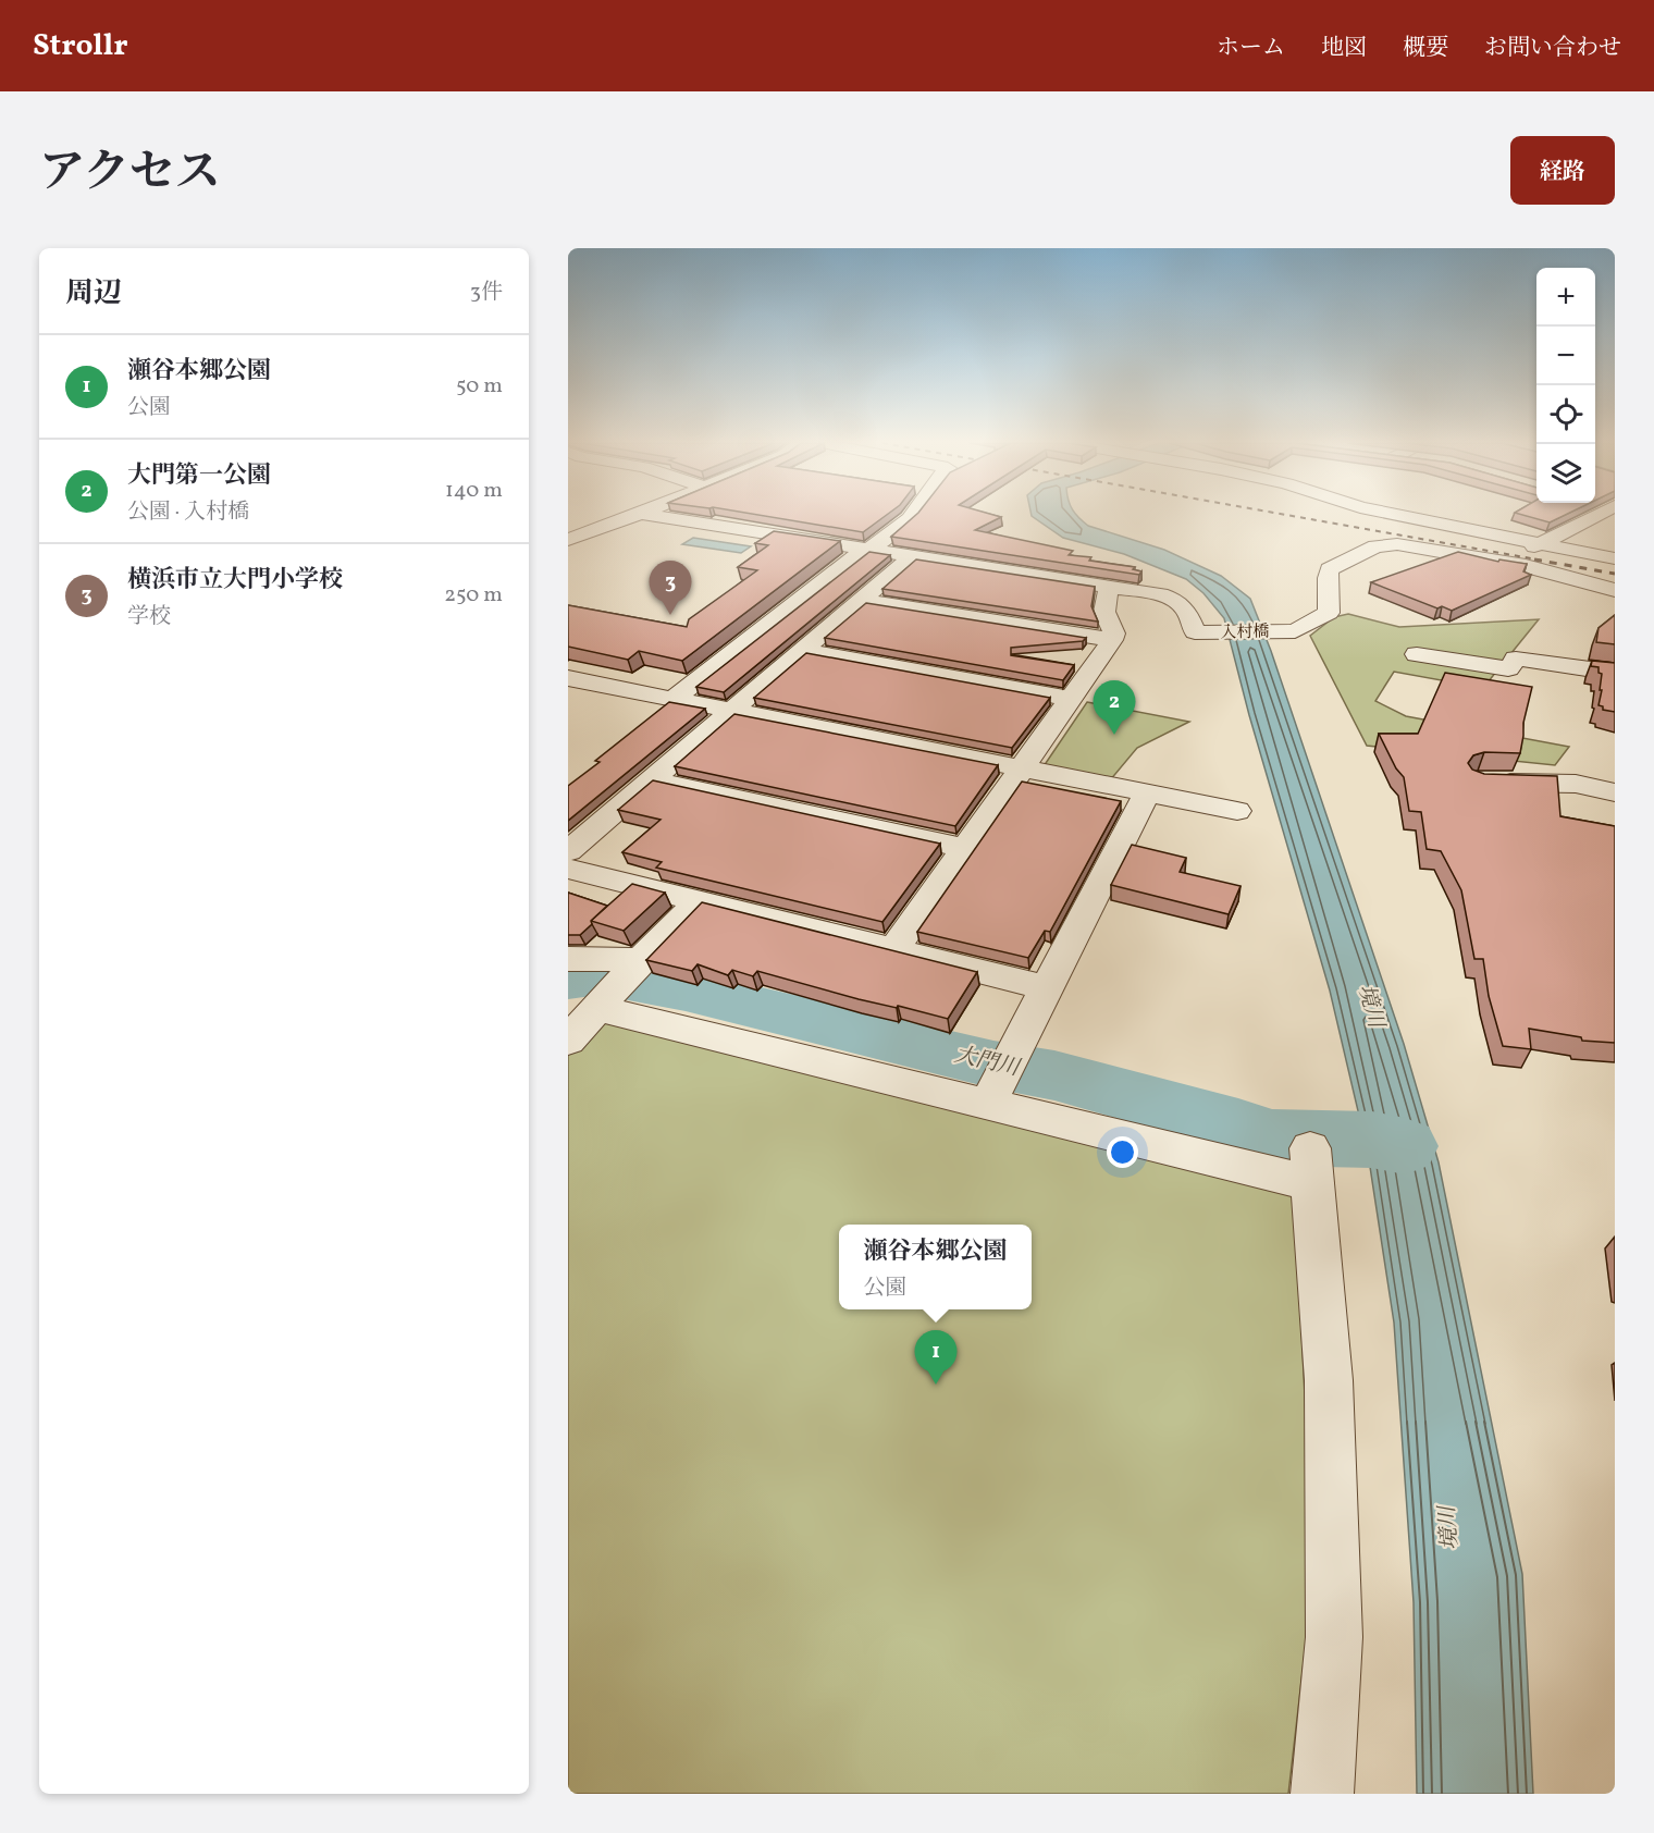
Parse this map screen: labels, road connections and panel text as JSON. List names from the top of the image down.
{
  "streets": {
    "street": ["入村橋"]
  },
  "water": ["境川", "大門川"],
  "page": {
    "header": "Strollr",
    "nav": [
      "ホーム",
      "地図",
      "概要",
      "お問い合わせ"
    ],
    "title": "アクセス",
    "buttons": "経路",
    "heading": ["周辺", "3件"],
    "map_buttons": ["+", "−"],
    "list": [
      {
        "mark": "1",
        "name": "瀬谷本郷公園",
        "note": "公園",
        "value": "50 m"
      },
      {
        "mark": "2",
        "name": "大門第一公園",
        "note": "公園 · 入村橋",
        "value": "140 m"
      },
      {
        "mark": "3",
        "name": "横浜市立大門小学校",
        "note": "学校",
        "value": "250 m"
      }
    ],
    "pins": ["3", "2", "1"],
    "popup": ["瀬谷本郷公園", "公園"]
  }
}
